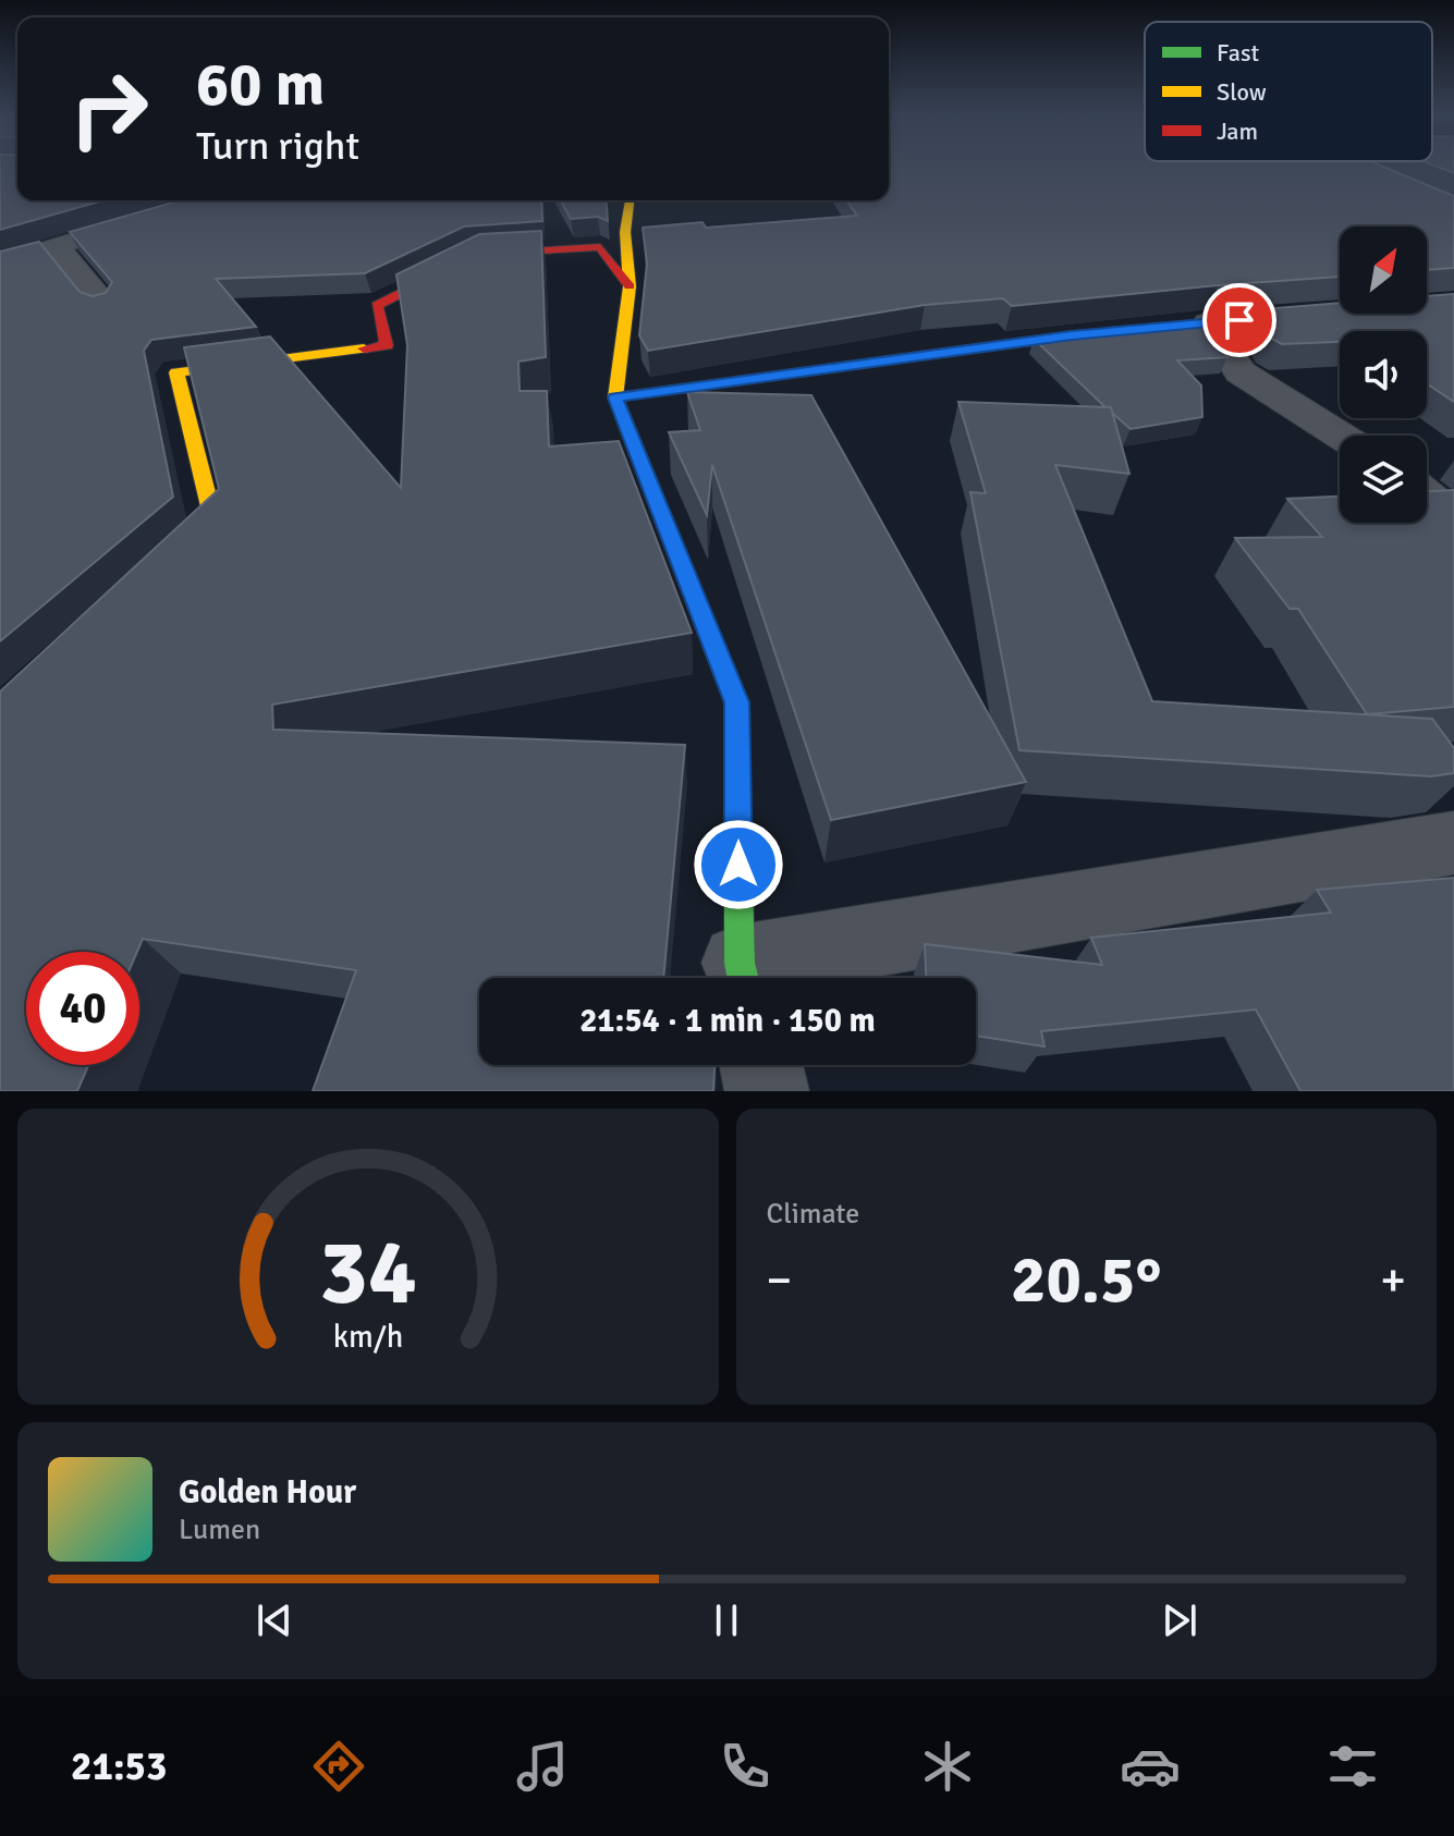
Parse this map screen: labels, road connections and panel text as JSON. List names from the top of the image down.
{
  "legend": ["Fast", "Slow", "Jam"],
  "north": "top right",
  "page": {
    "turn": ["60 m", "Turn right"],
    "limit": "40",
    "trip": "21:54 · 1 min · 150 m",
    "tile": "Climate",
    "heat": ["−", "20.5°", "+"],
    "song": ["Golden Hour", "Lumen"],
    "tabs": "21:53",
    "gauge": ["34", "km/h"]
  }
}
